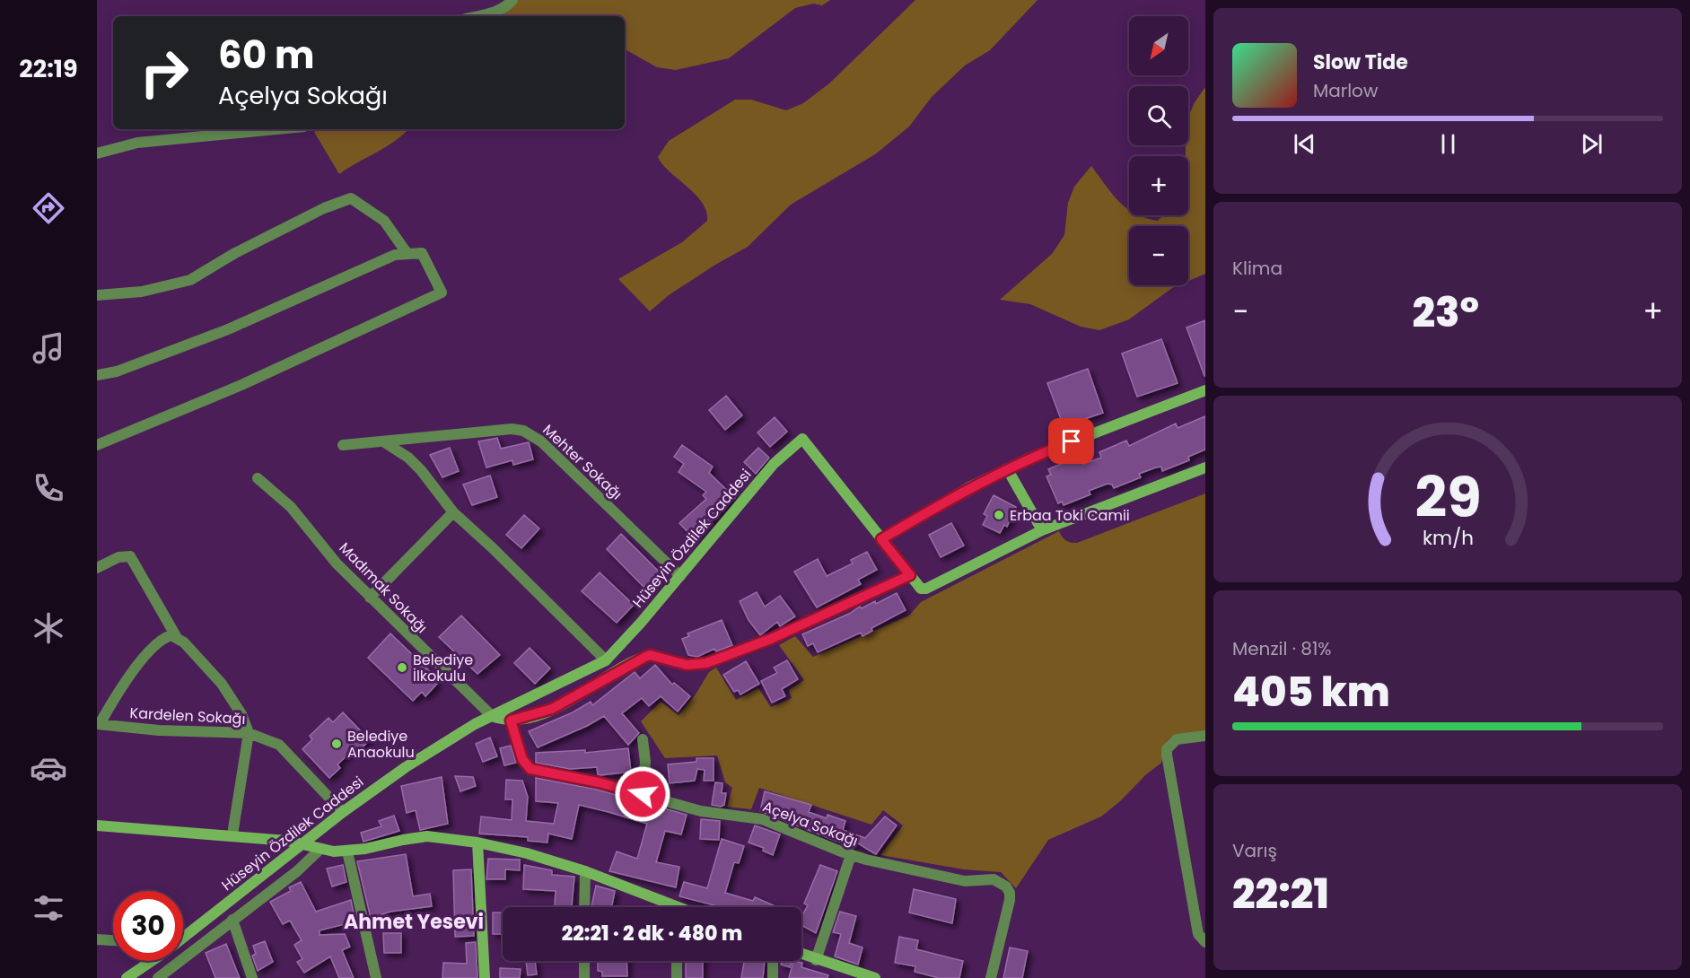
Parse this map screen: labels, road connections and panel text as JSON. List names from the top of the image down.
{
  "streets": {
    "street": [
      "Mehter Sokağı",
      "Hüseyin Özdilek Caddesi",
      "Madımak Sokağı",
      "Kardelen Sokağı",
      "Açelya Sokağı"
    ]
  },
  "crossings": [
    ["Mehter Sokağı", "Hüseyin Özdilek Caddesi"],
    ["Hüseyin Özdilek Caddesi", "Madımak Sokağı"],
    ["Hüseyin Özdilek Caddesi", "Kardelen Sokağı"]
  ],
  "districts": ["Ahmet Yesevi"],
  "places": ["Erbaa Toki Camii", "Belediye İlkokulu", "Belediye Anaokulu"],
  "north": "bottom left",
  "page": {
    "tabs": "22:19",
    "map_buttons": ["+", "−"],
    "turn": ["60 m", "Açelya Sokağı"],
    "song": ["Slow Tide", "Marlow"],
    "tile": [
      "Klima",
      ["Menzil · 81%", "405 km"],
      ["Varış", "22:21"]
    ],
    "heat": ["−", "23°", "+"],
    "limit": "30",
    "trip": "22:21 · 2 dk · 480 m",
    "gauge": ["29", "km/h"]
  }
}
